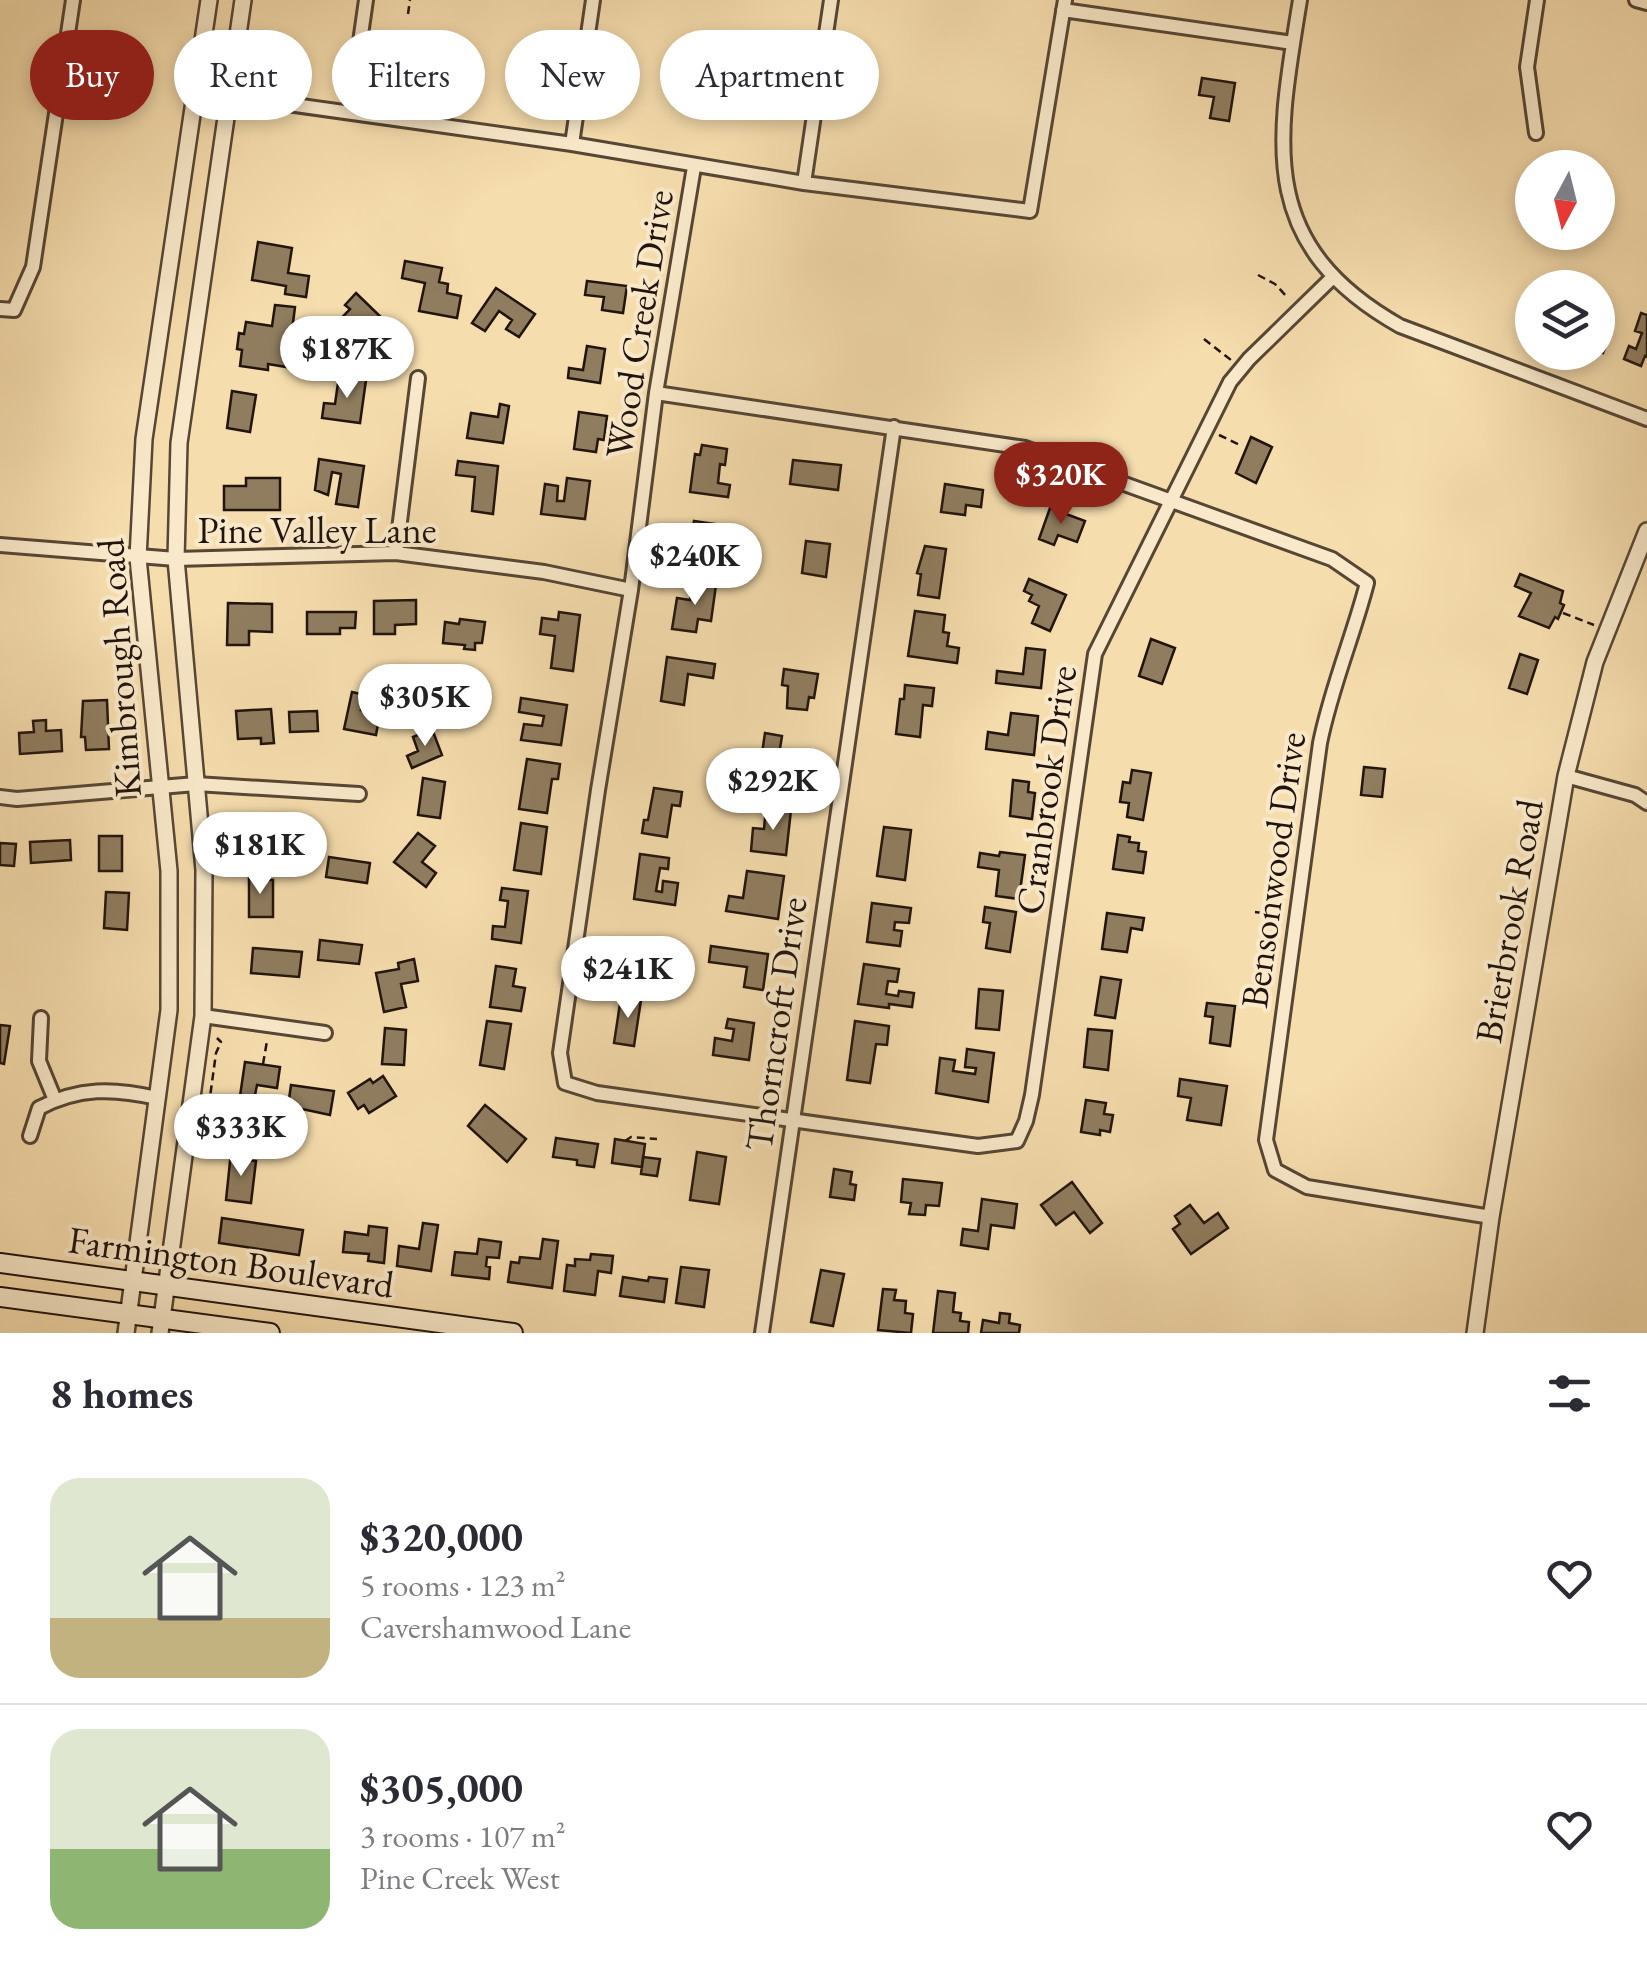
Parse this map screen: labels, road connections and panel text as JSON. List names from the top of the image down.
{
  "streets": {
    "main road": ["Farmington Boulevard"],
    "street": [
      "Wood Creek Drive",
      "Pine Valley Lane",
      "Kimbrough Road",
      "Cranbrook Drive",
      "Bensonwood Drive",
      "Brierbrook Road",
      "Thorncroft Drive"
    ]
  },
  "crossings": [
    ["Wood Creek Drive", "Pine Valley Lane"],
    ["Wood Creek Drive", "Cranbrook Drive"],
    ["Wood Creek Drive", "Thorncroft Drive"],
    ["Pine Valley Lane", "Kimbrough Road"],
    ["Kimbrough Road", "Farmington Boulevard"],
    ["Cranbrook Drive", "Bensonwood Drive"],
    ["Cranbrook Drive", "Thorncroft Drive"],
    ["Bensonwood Drive", "Brierbrook Road"]
  ],
  "north": "bottom",
  "page": {
    "chip": [
      "Buy",
      "Rent",
      "Filters",
      "New",
      "Apartment"
    ],
    "price": [
      "$187K",
      "$320K",
      "$240K",
      "$305K",
      "$292K",
      "$181K",
      "$241K",
      "$333K"
    ],
    "heading": "8 homes",
    "list": [
      {
        "name": "$320,000",
        "note": "5 rooms · 123 m² · Cavershamwood Lane"
      },
      {
        "name": "$305,000",
        "note": "3 rooms · 107 m² · Pine Creek West"
      }
    ]
  }
}
